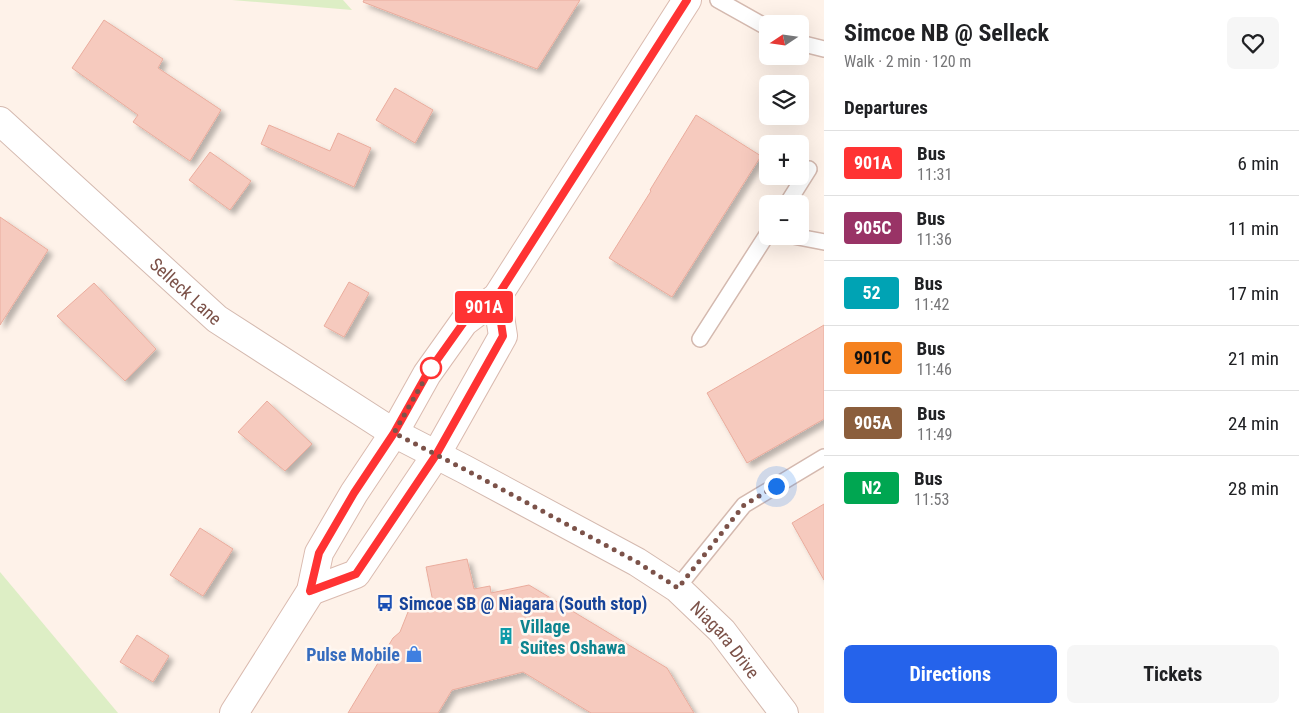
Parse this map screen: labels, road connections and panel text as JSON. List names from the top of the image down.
{
  "streets": {
    "main road": ["Selleck Lane", "Niagara Drive"]
  },
  "crossings": [
    ["Selleck Lane", "Niagara Drive"]
  ],
  "places": {
    "bus stop": ["Simcoe SB @ Niagara (South stop)"],
    "building": ["Village Suites Oshawa"],
    "shop": ["Pulse Mobile"]
  },
  "lines": ["bus line 901A"],
  "north": "left",
  "page": {
    "on_map": "901A",
    "heading": [
      ["Simcoe NB @ Selleck", "Walk · 2 min · 120 m"],
      "Departures"
    ],
    "map_buttons": ["+", "−"],
    "list": [
      {
        "mark": "901A",
        "name": "Bus",
        "note": "11:31",
        "value": "6 min"
      },
      {
        "mark": "905C",
        "name": "Bus",
        "note": "11:36",
        "value": "11 min"
      },
      {
        "mark": "52",
        "name": "Bus",
        "note": "11:42",
        "value": "17 min"
      },
      {
        "mark": "901C",
        "name": "Bus",
        "note": "11:46",
        "value": "21 min"
      },
      {
        "mark": "905A",
        "name": "Bus",
        "note": "11:49",
        "value": "24 min"
      },
      {
        "mark": "N2",
        "name": "Bus",
        "note": "11:53",
        "value": "28 min"
      }
    ],
    "buttons": ["Directions", "Tickets"]
  }
}
